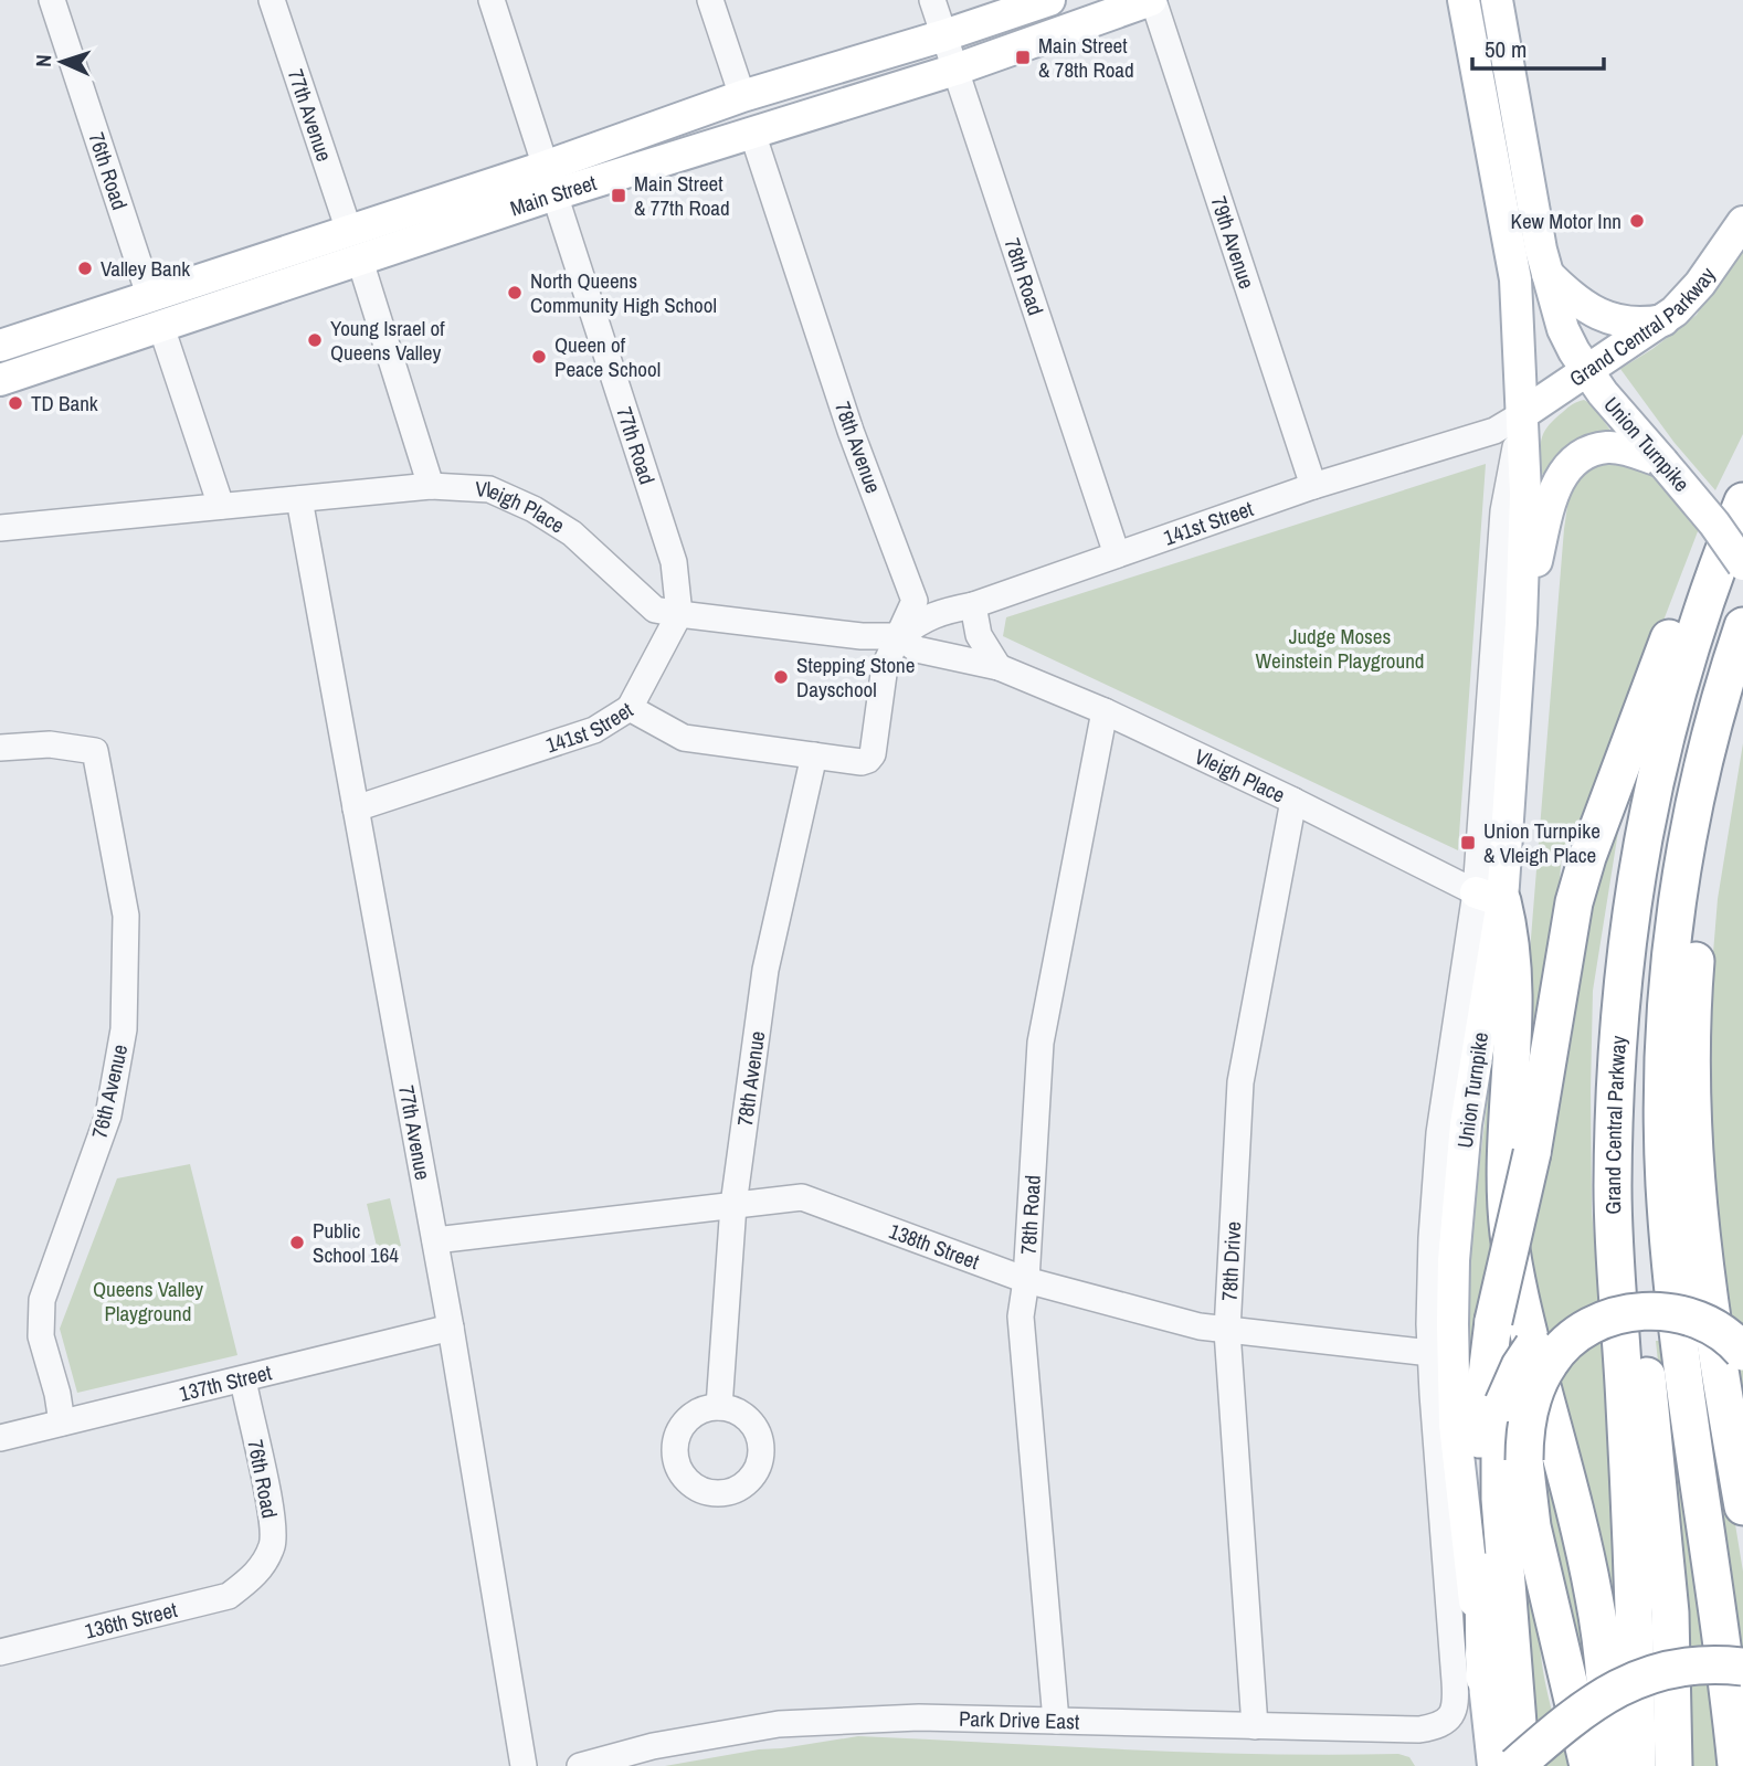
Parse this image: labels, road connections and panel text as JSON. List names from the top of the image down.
{
  "streets": {
    "highway": ["Grand Central Parkway"],
    "main road": ["Main Street", "Union Turnpike"],
    "street": [
      "77th Avenue",
      "76th Road",
      "79th Avenue",
      "78th Road",
      "77th Road",
      "78th Avenue",
      "Vleigh Place",
      "141st Street",
      "76th Avenue",
      "138th Street",
      "78th Drive",
      "137th Street",
      "136th Street",
      "Park Drive East"
    ]
  },
  "crossings": [
    ["77th Avenue", "Main Street"],
    ["77th Avenue", "Vleigh Place"],
    ["77th Avenue", "141st Street"],
    ["77th Avenue", "138th Street"],
    ["77th Avenue", "137th Street"],
    ["76th Road", "Main Street"],
    ["76th Road", "137th Street"],
    ["76th Road", "136th Street"],
    ["Main Street", "79th Avenue"],
    ["Main Street", "78th Road"],
    ["Main Street", "77th Road"],
    ["Main Street", "78th Avenue"],
    ["79th Avenue", "141st Street"],
    ["78th Road", "Vleigh Place"],
    ["78th Road", "141st Street"],
    ["78th Road", "138th Street"],
    ["78th Road", "Park Drive East"],
    ["Grand Central Parkway", "Union Turnpike"],
    ["Grand Central Parkway", "141st Street"],
    ["77th Road", "Vleigh Place"],
    ["Union Turnpike", "Vleigh Place"],
    ["Union Turnpike", "141st Street"],
    ["Union Turnpike", "138th Street"],
    ["Union Turnpike", "Park Drive East"],
    ["78th Avenue", "Vleigh Place"],
    ["78th Avenue", "141st Street"],
    ["78th Avenue", "138th Street"],
    ["Vleigh Place", "141st Street"],
    ["Vleigh Place", "78th Drive"],
    ["76th Avenue", "137th Street"],
    ["138th Street", "78th Drive"],
    ["78th Drive", "Park Drive East"]
  ],
  "parks": ["Judge Moses Weinstein Playground", "Queens Valley Playground"],
  "places": {
    "transit": ["Main Street & 78th Road", "Main Street & 77th Road", "Union Turnpike & Vleigh Place"],
    "other": [
      "Kew Motor Inn",
      "Valley Bank",
      "North Queens Community High School",
      "Young Israel of Queens Valley",
      "Queen of Peace School",
      "TD Bank",
      "Stepping Stone Dayschool",
      "Public School 164"
    ]
  },
  "scale_bar": "50 m",
  "north": "left"
}
